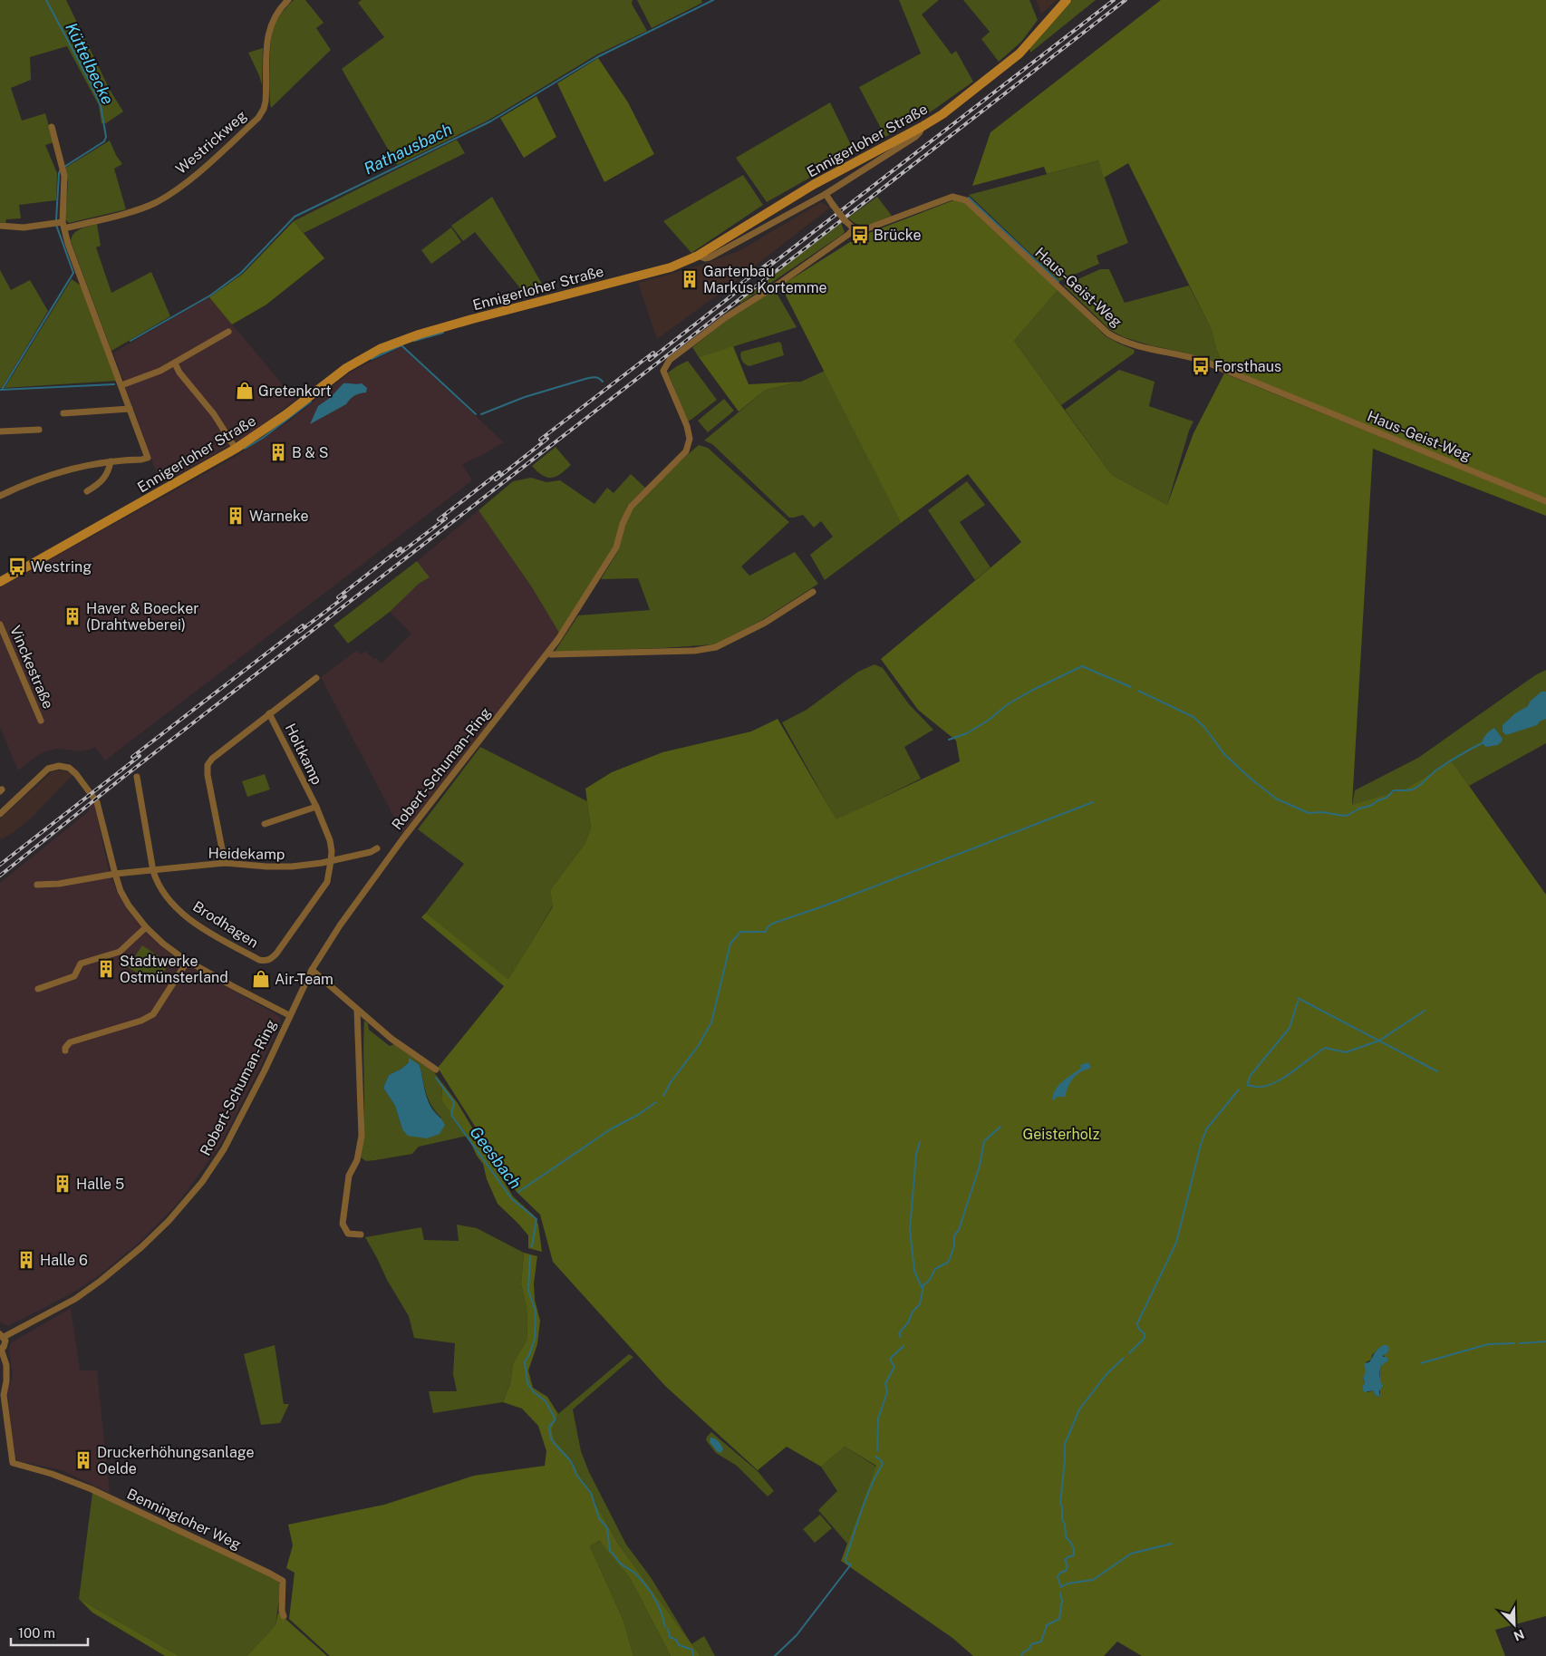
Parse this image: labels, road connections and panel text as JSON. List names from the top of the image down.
{
  "streets": {
    "main road": ["Ennigerloher Straße"],
    "street": [
      "Westrickweg",
      "Haus-Geist-Weg",
      "Vinckestraße",
      "Holtkamp",
      "Robert-Schuman-Ring",
      "Heidekamp",
      "Brodhagen",
      "Benningloher Weg"
    ]
  },
  "crossings": [
    ["Haus-Geist-Weg", "Robert-Schuman-Ring"],
    ["Holtkamp", "Heidekamp"],
    ["Holtkamp", "Brodhagen"],
    ["Heidekamp", "Brodhagen"]
  ],
  "water": ["Küttelbecke", "Rathausbach", "Geesbach"],
  "parks": ["Geisterholz"],
  "places": {
    "bus stop": ["Brücke", "Forsthaus", "Westring"],
    "building": [
      "Gartenbau Markus Kortemme",
      "B & S",
      "Warneke",
      "Haver & Boecker (Drahtweberei)",
      "Stadtwerke Ostmünsterland",
      "Halle 5",
      "Halle 6",
      "Druckerhöhungsanlage Oelde"
    ],
    "shop": ["Gretenkort", "Air-Team"]
  },
  "scale_bar": "100 m",
  "north": "bottom right"
}
